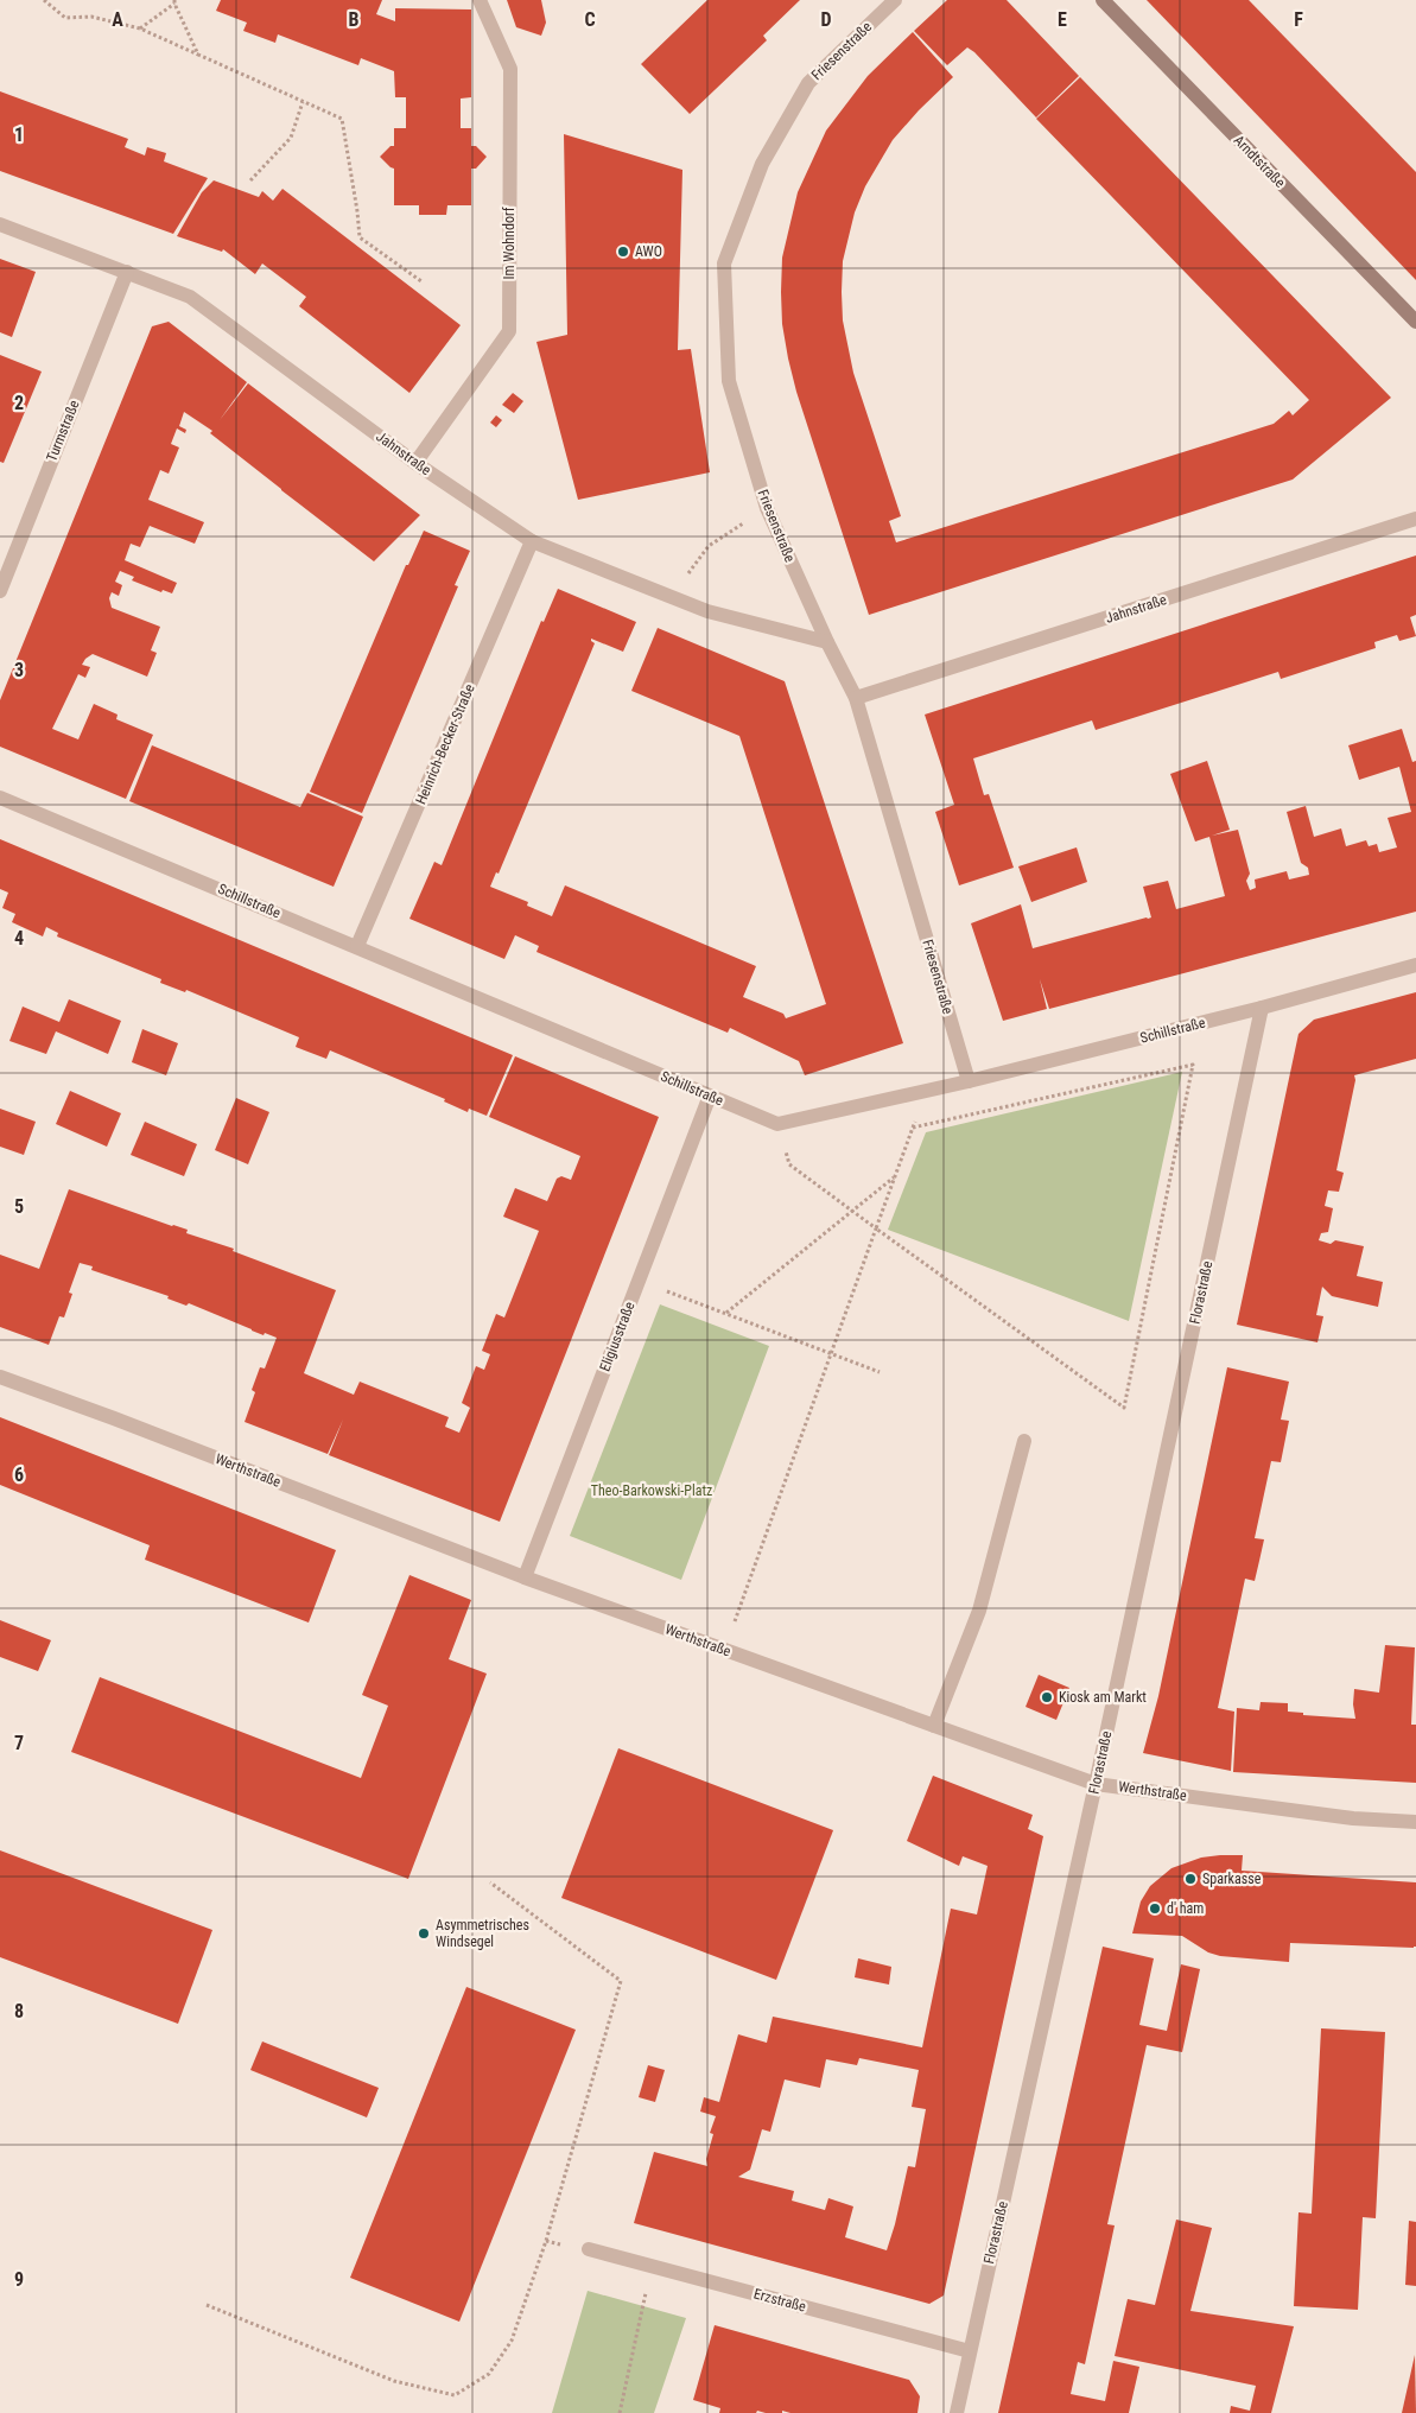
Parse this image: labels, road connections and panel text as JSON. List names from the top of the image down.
{
  "streets": {
    "street": [
      "Friesenstraße",
      "Arndtstraße",
      "Im Wohndorf",
      "Turmstraße",
      "Jahnstraße",
      "Heinrich-Becker-Straße",
      "Schillstraße",
      "Florastraße",
      "Eligiusstraße",
      "Werthstraße",
      "Erzstraße"
    ]
  },
  "crossings": [
    ["Friesenstraße", "Jahnstraße"],
    ["Friesenstraße", "Schillstraße"],
    ["Im Wohndorf", "Jahnstraße"],
    ["Turmstraße", "Jahnstraße"],
    ["Jahnstraße", "Heinrich-Becker-Straße"],
    ["Heinrich-Becker-Straße", "Schillstraße"],
    ["Schillstraße", "Florastraße"],
    ["Schillstraße", "Eligiusstraße"],
    ["Florastraße", "Werthstraße"],
    ["Florastraße", "Erzstraße"],
    ["Eligiusstraße", "Werthstraße"]
  ],
  "parks": ["Theo-Barkowski-Platz"],
  "places": [
    "AWO",
    "Kiosk am Markt",
    "Sparkasse",
    "d' ham",
    "Asymmetrisches Windsegel"
  ],
  "grid": {
    "columns": [
      "A",
      "B",
      "C",
      "D",
      "E",
      "F"
    ],
    "rows": [
      "1",
      "2",
      "3",
      "4",
      "5",
      "6",
      "7",
      "8",
      "9"
    ]
  }
}
